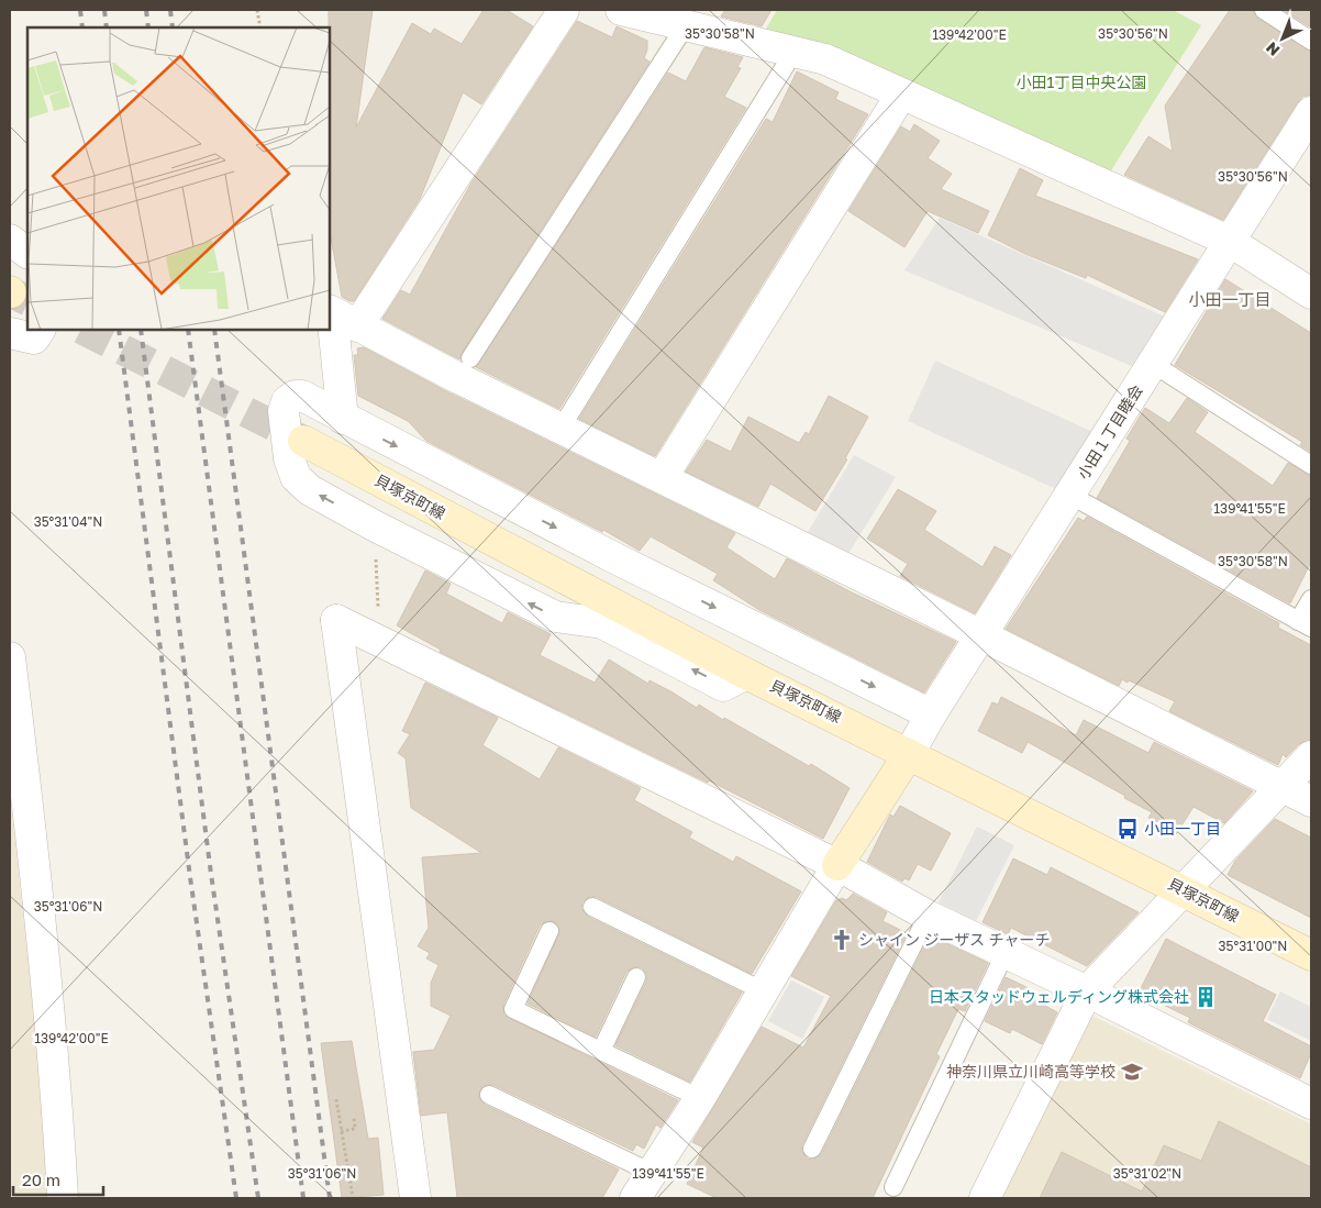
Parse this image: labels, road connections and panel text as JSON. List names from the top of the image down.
{
  "streets": {
    "street": ["小田１丁目睦会", "貝塚京町線"]
  },
  "crossings": [
    ["小田１丁目睦会", "貝塚京町線"]
  ],
  "districts": ["小田一丁目"],
  "parks": ["小田1丁目中央公園"],
  "places": {
    "bus stop": ["小田一丁目"],
    "church": ["シャイン ジーザス チャーチ"],
    "building": ["日本スタッドウェルディング株式会社"],
    "school or university": ["神奈川県立川崎高等学校"]
  },
  "scale_bar": "20 m",
  "north": "bottom left",
  "coordinates": [
    "35°30'58\"N",
    "35°30'56\"N",
    "139°42'00\"E",
    "139°41'55\"E",
    "35°31'04\"N",
    "35°31'06\"N",
    "35°31'00\"N",
    "35°31'02\"N"
  ]
}
